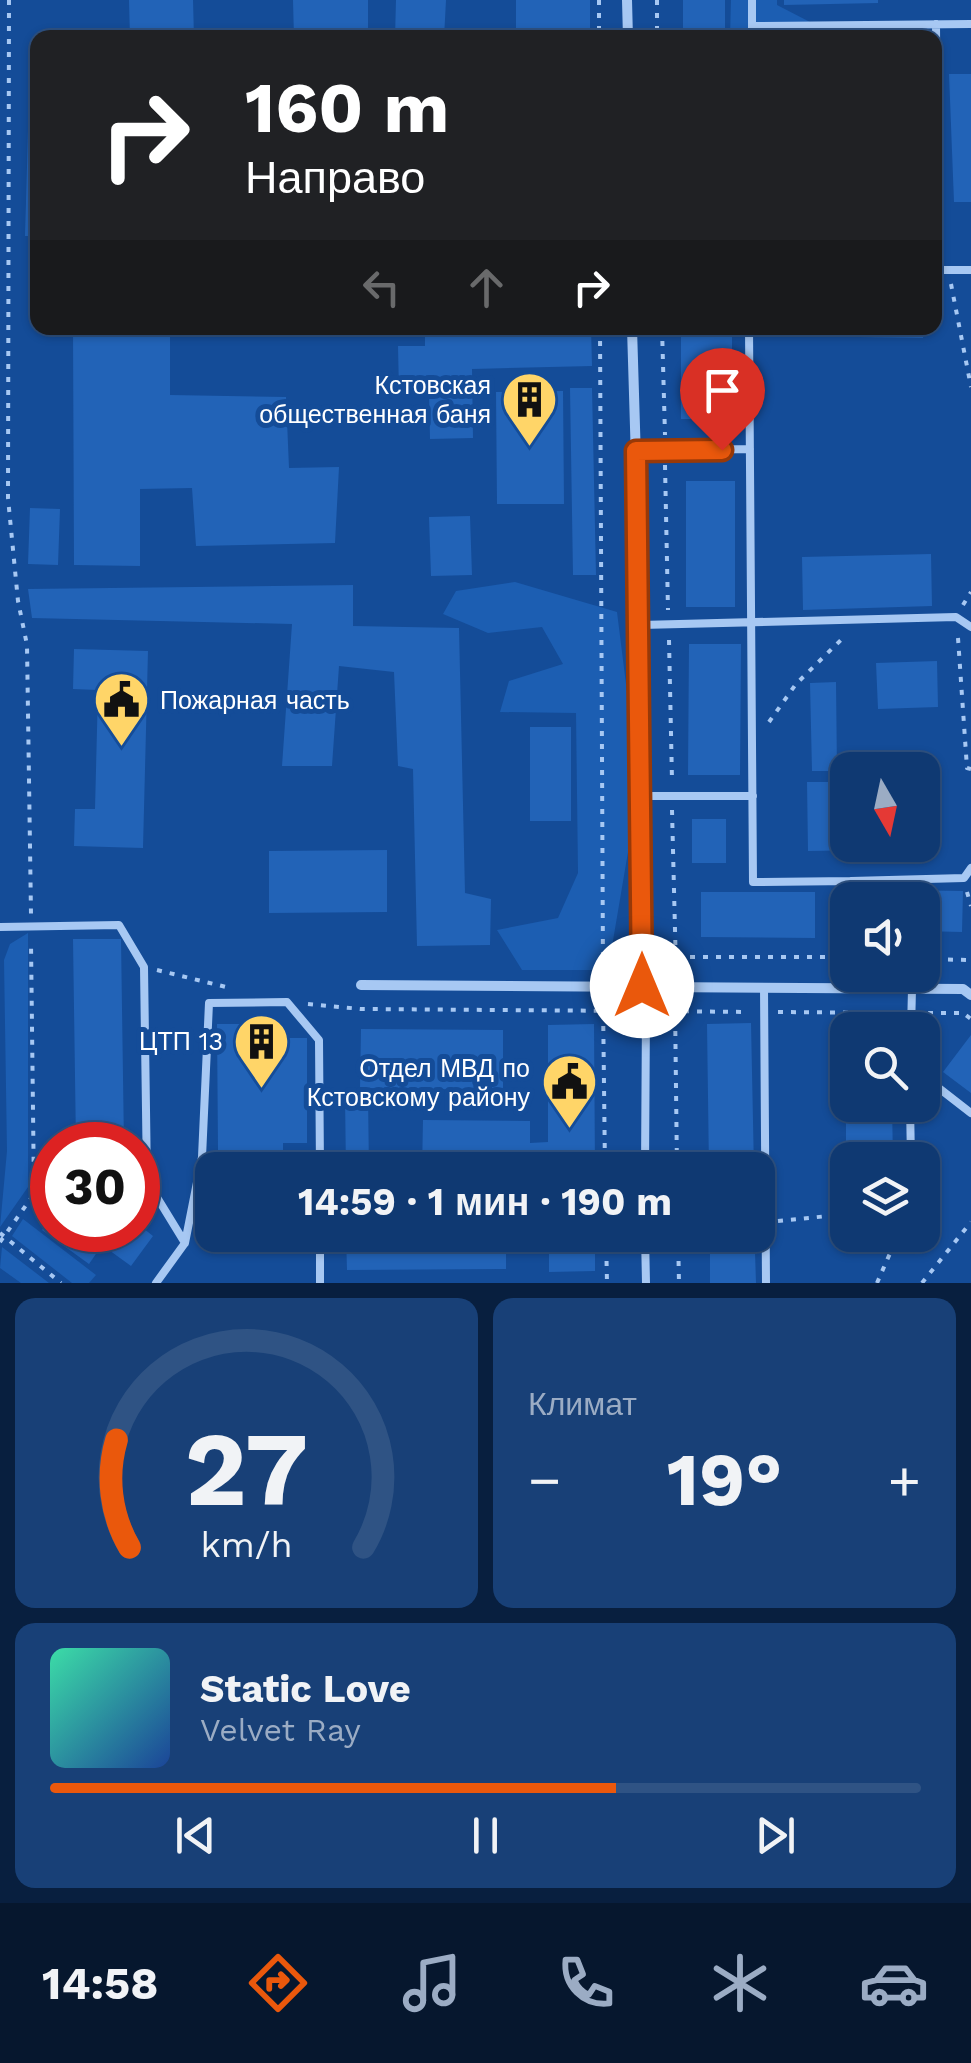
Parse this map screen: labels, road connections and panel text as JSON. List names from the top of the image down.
{
  "places": {
    "building": ["Кстовская общественная баня", "ЦТП 13"],
    "public building": ["Пожарная часть", "Отдел МВД по Кстовскому району"]
  },
  "north": "bottom",
  "page": {
    "turn": ["160 m", "Направо"],
    "limit": "30",
    "trip": "14:59 · 1 мин · 190 m",
    "tile": "Климат",
    "heat": ["−", "19°", "+"],
    "song": ["Static Love", "Velvet Ray"],
    "tabs": "14:58",
    "gauge": ["27", "km/h"]
  }
}
